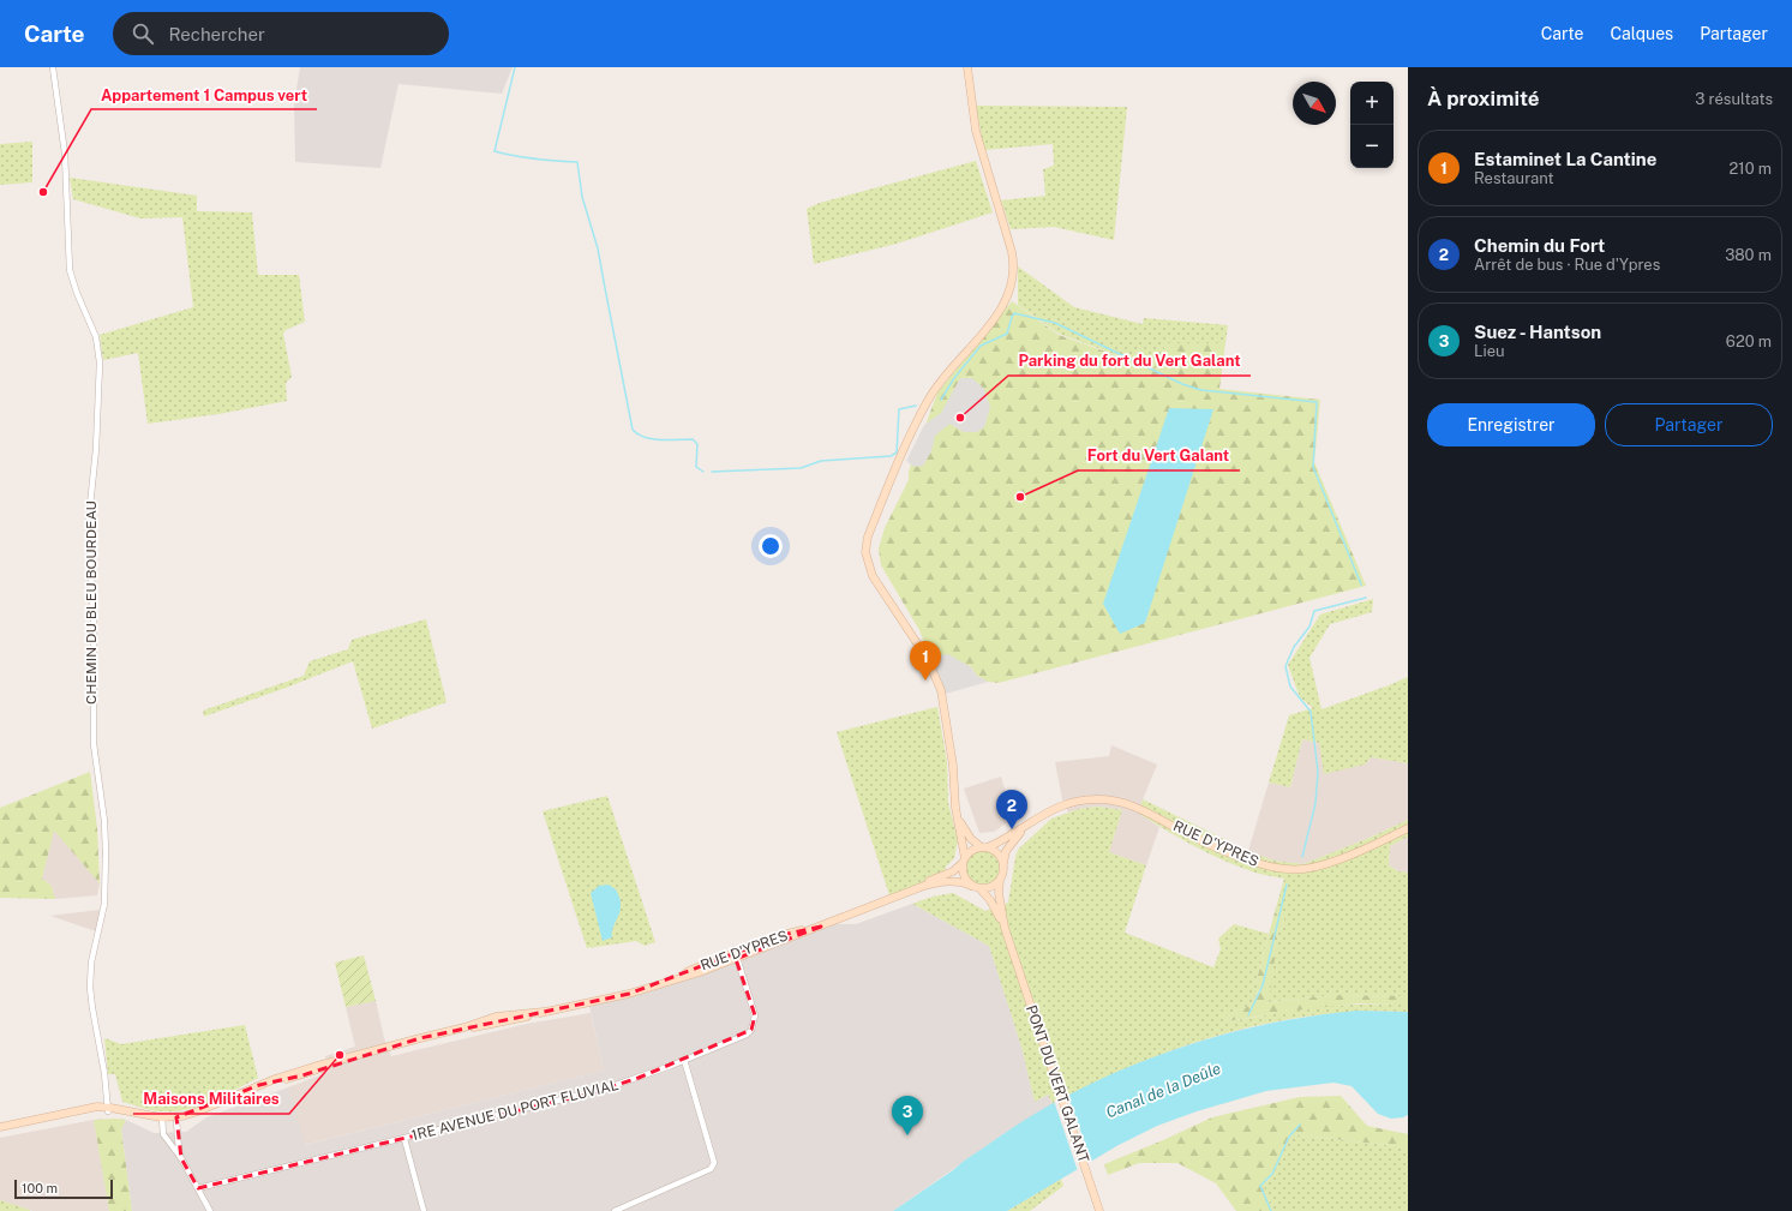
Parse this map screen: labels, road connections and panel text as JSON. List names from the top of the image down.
{
  "streets": {
    "main road": ["RUE D'YPRES", "PONT DU VERT GALANT"],
    "street": ["CHEMIN DU BLEU BOURDEAU", "1RE AVENUE DU PORT FLUVIAL"]
  },
  "crossings": [
    ["CHEMIN DU BLEU BOURDEAU", "RUE D'YPRES"],
    ["RUE D'YPRES", "1RE AVENUE DU PORT FLUVIAL"]
  ],
  "water": ["Canal de la Deûle"],
  "places": [
    "Appartement 1 Campus vert",
    "Parking du fort du Vert Galant",
    "Fort du Vert Galant",
    "Maisons Militaires"
  ],
  "scale_bar": "100 m",
  "north": "bottom right",
  "page": {
    "header": "Carte",
    "search": "Rechercher",
    "nav": ["Carte", "Calques", "Partager"],
    "heading": ["À proximité", "3 résultats"],
    "map_buttons": ["+", "−"],
    "list": [
      {
        "mark": "1",
        "name": "Estaminet La Cantine",
        "note": "Restaurant",
        "value": "210 m"
      },
      {
        "mark": "2",
        "name": "Chemin du Fort",
        "note": "Arrêt de bus · Rue d'Ypres",
        "value": "380 m"
      },
      {
        "mark": "3",
        "name": "Suez - Hantson",
        "note": "Lieu",
        "value": "620 m"
      }
    ],
    "buttons": ["Enregistrer", "Partager"],
    "pins": ["1", "2", "3"],
    "scale": "100 m"
  }
}
